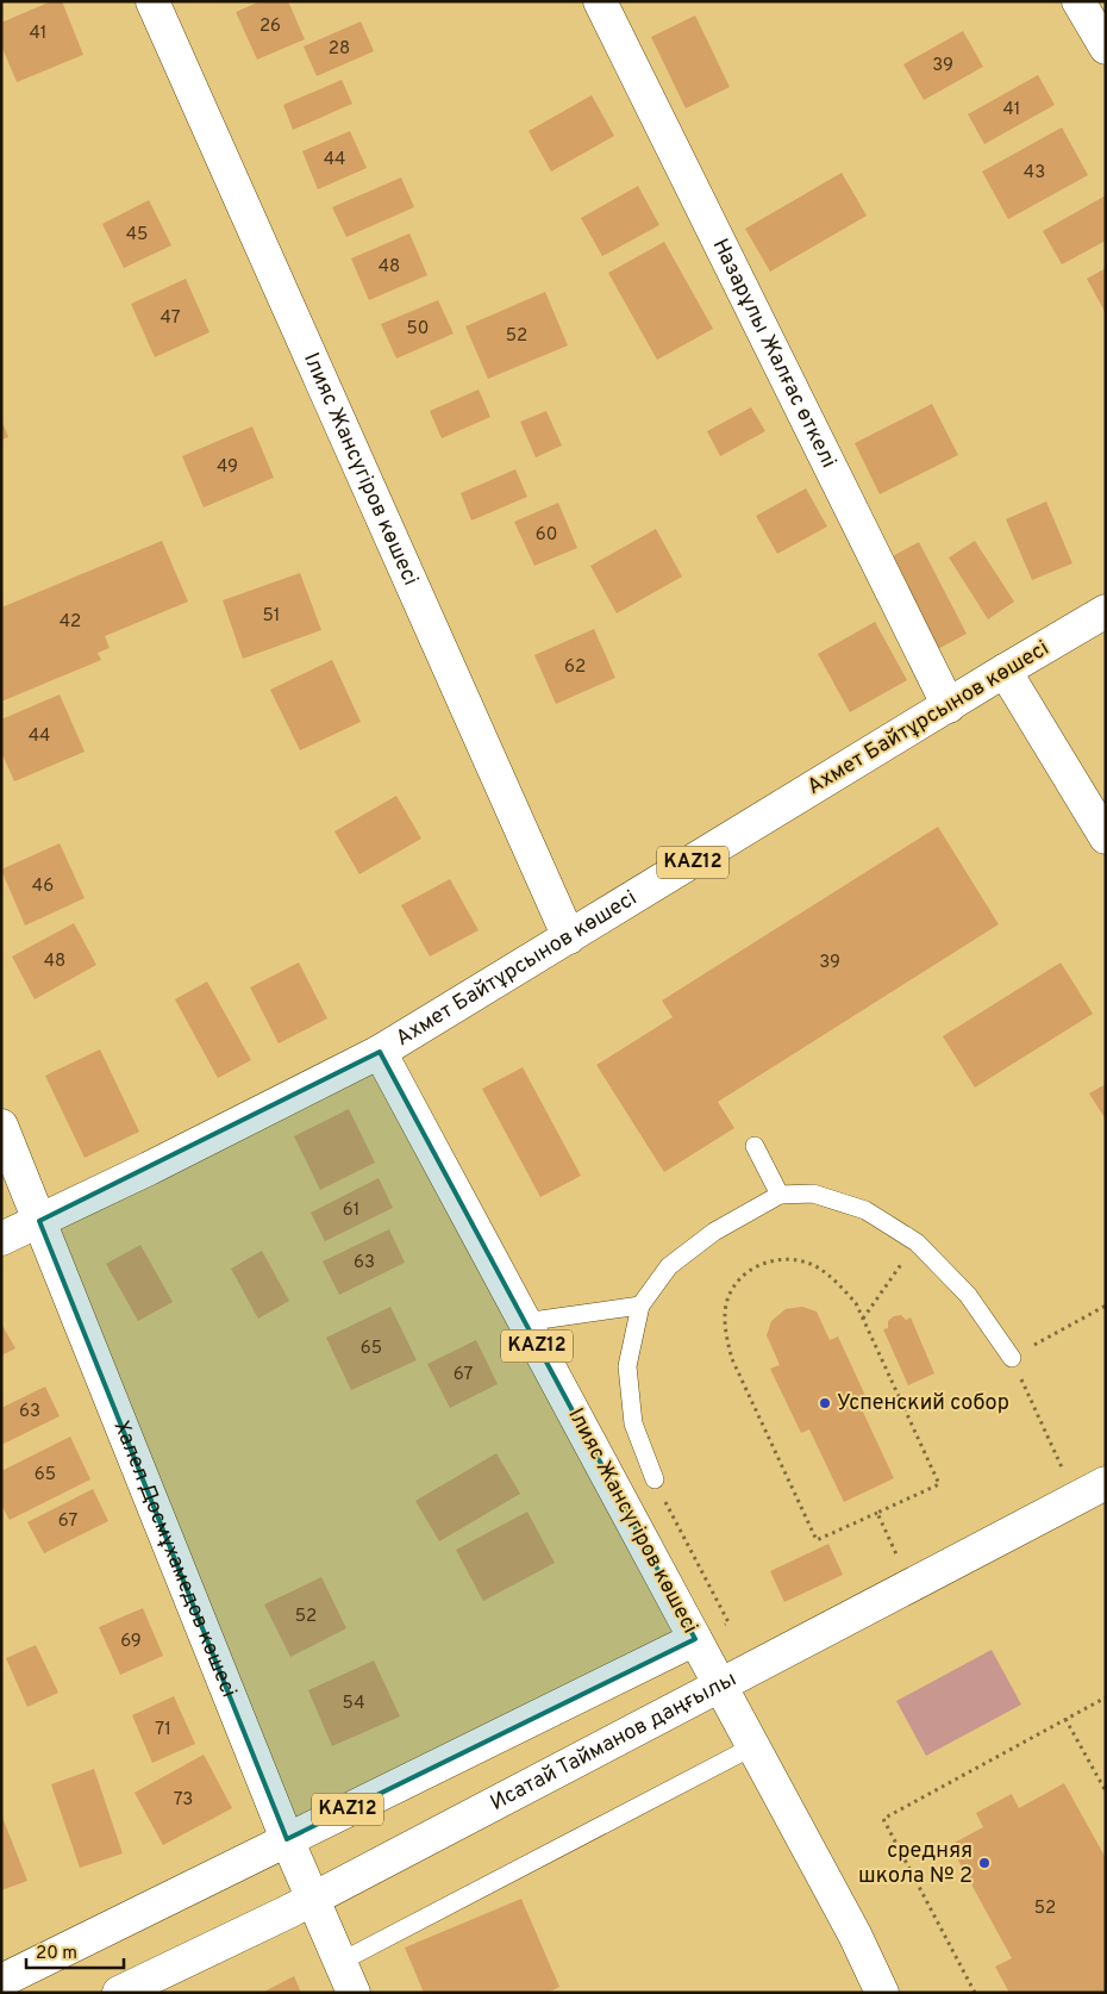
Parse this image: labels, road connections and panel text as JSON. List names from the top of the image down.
{
  "streets": {
    "street": [
      "Назарұлы Жалғас өткелі",
      "Ілияс Жансүгіров көшесі",
      "Ахмет Байтұрсынов көшесі",
      "KAZ12",
      "Халел Досмұхамедов көшесі",
      "Исатай Тайманов даңғылы"
    ]
  },
  "crossings": [
    ["Назарұлы Жалғас өткелі", "Ахмет Байтұрсынов көшесі"],
    ["Ілияс Жансүгіров көшесі", "Ахмет Байтұрсынов көшесі"],
    ["Ілияс Жансүгіров көшесі", "KAZ12"],
    ["Ілияс Жансүгіров көшесі", "Исатай Тайманов даңғылы"],
    ["Ахмет Байтұрсынов көшесі", "Халел Досмұхамедов көшесі"],
    ["KAZ12", "Халел Досмұхамедов көшесі"],
    ["Халел Досмұхамедов көшесі", "Исатай Тайманов даңғылы"]
  ],
  "places": ["Успенский собор", "cредняя школа № 2"],
  "house_numbers": [
    "26",
    "41",
    "28",
    "39",
    "41",
    "44",
    "43",
    "45",
    "48",
    "47",
    "50",
    "52",
    "49",
    "60",
    "51",
    "42",
    "62",
    "44",
    "46",
    "48",
    "39",
    "61",
    "63",
    "65",
    "67",
    "63",
    "65",
    "67",
    "52",
    "69",
    "54",
    "71",
    "73",
    "52"
  ],
  "scale_bar": "20 m"
}
